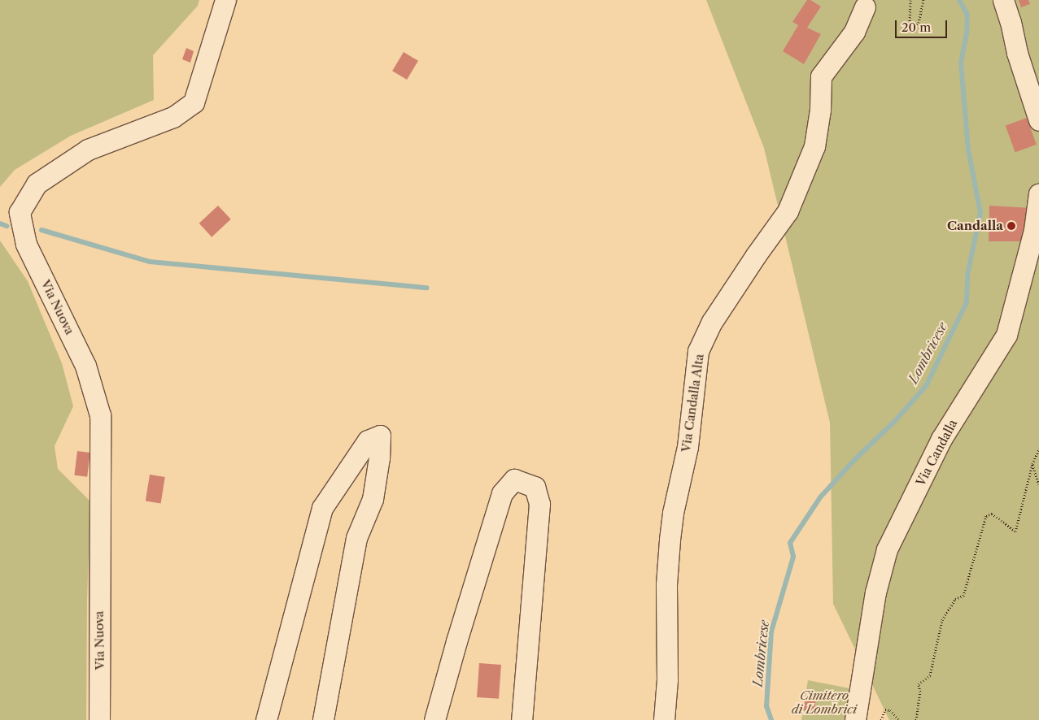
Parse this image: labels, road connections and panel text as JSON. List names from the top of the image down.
{
  "streets": {
    "street": ["Via Nuova", "Via Candalla Alta", "Via Candalla"]
  },
  "water": ["Lombricese"],
  "parks": ["Cimitero di Lombrici"],
  "places": ["Candalla"],
  "scale_bar": "20 m"
}
